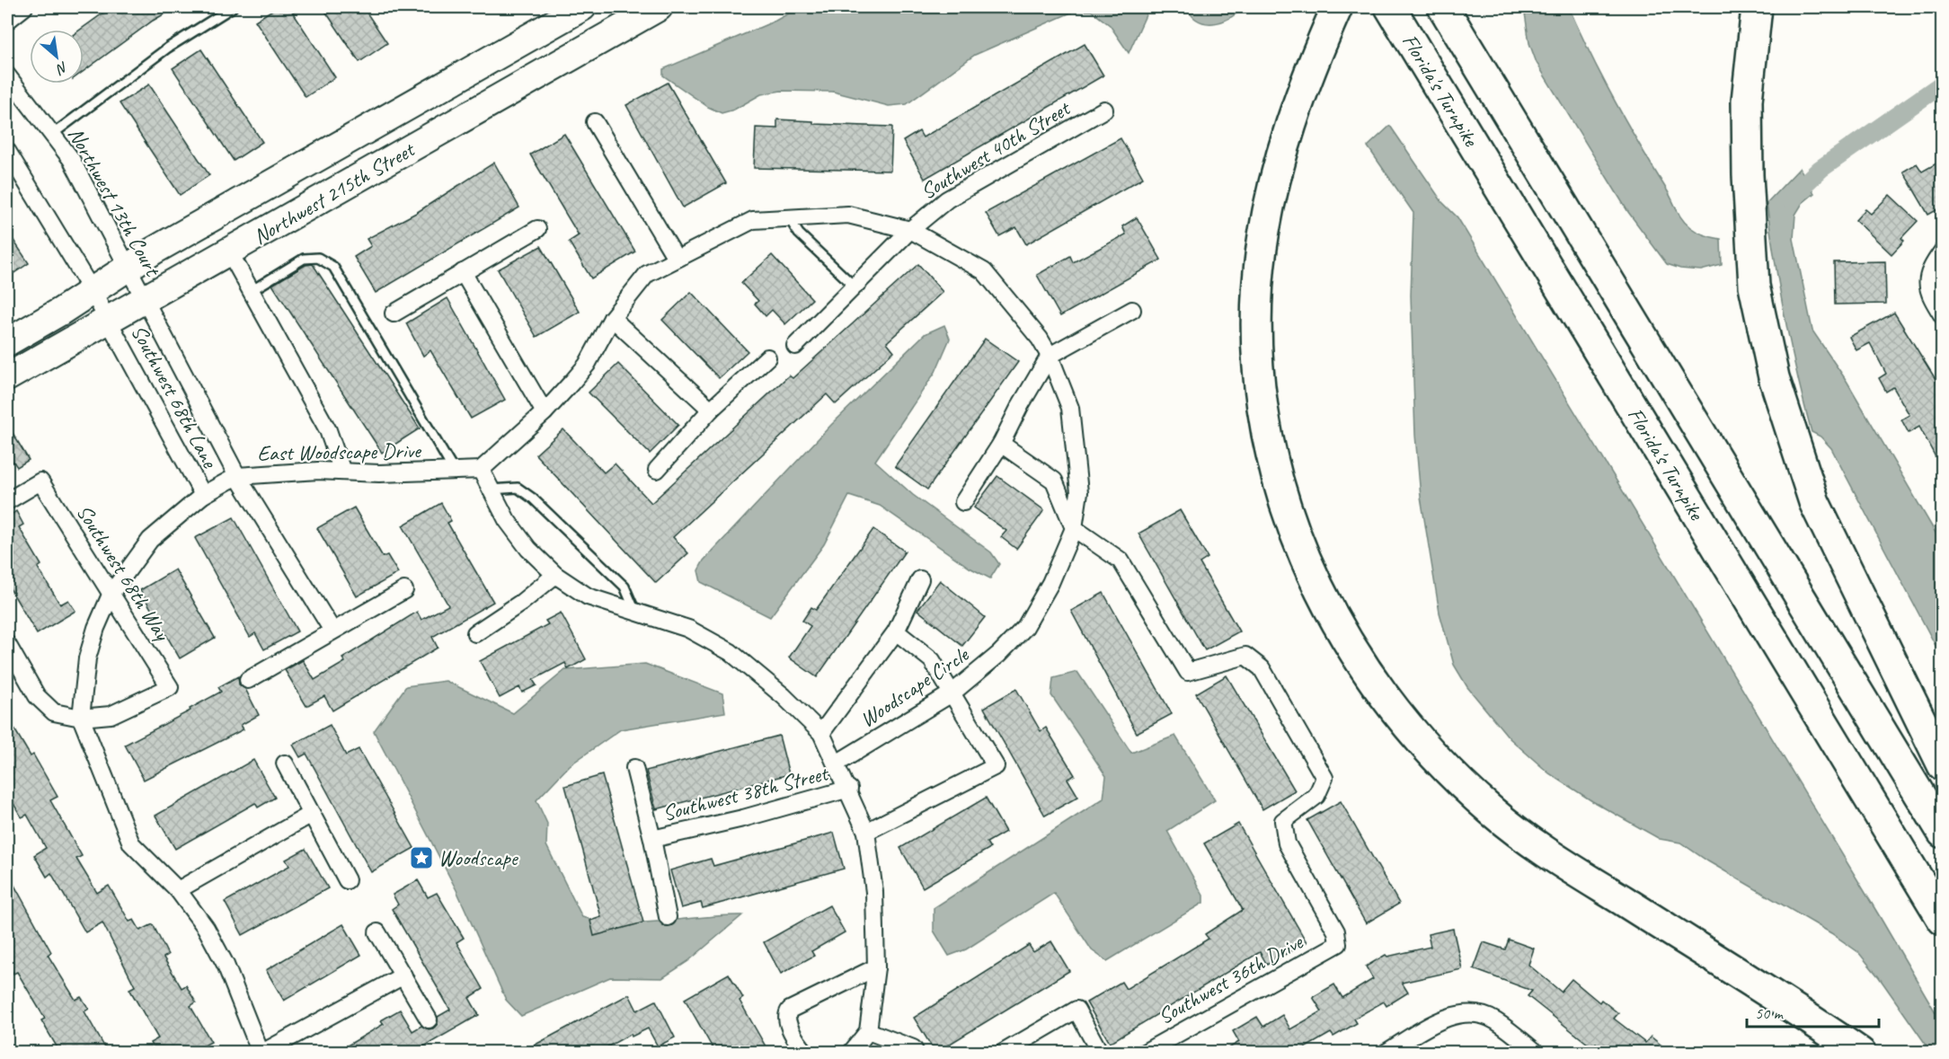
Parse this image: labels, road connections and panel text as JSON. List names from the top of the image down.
{
  "streets": {
    "highway": ["Florida's Turnpike"],
    "main road": ["Northwest 215th Street"],
    "street": [
      "Southwest 40th Street",
      "Northwest 13th Court",
      "Southwest 68th Lane",
      "East Woodscape Drive",
      "Southwest 68th Way",
      "Woodscape Circle",
      "Southwest 38th Street",
      "Southwest 36th Drive"
    ]
  },
  "crossings": [
    ["Southwest 40th Street", "Woodscape Circle"],
    ["Northwest 215th Street", "Northwest 13th Court"],
    ["Northwest 215th Street", "Southwest 68th Lane"],
    ["Northwest 13th Court", "Southwest 68th Lane"],
    ["Southwest 68th Lane", "East Woodscape Drive"],
    ["East Woodscape Drive", "Southwest 68th Way"],
    ["Woodscape Circle", "Southwest 36th Drive"]
  ],
  "places": {
    "place": ["Woodscape"]
  },
  "scale_bar": "50 m",
  "north": "bottom right"
}
